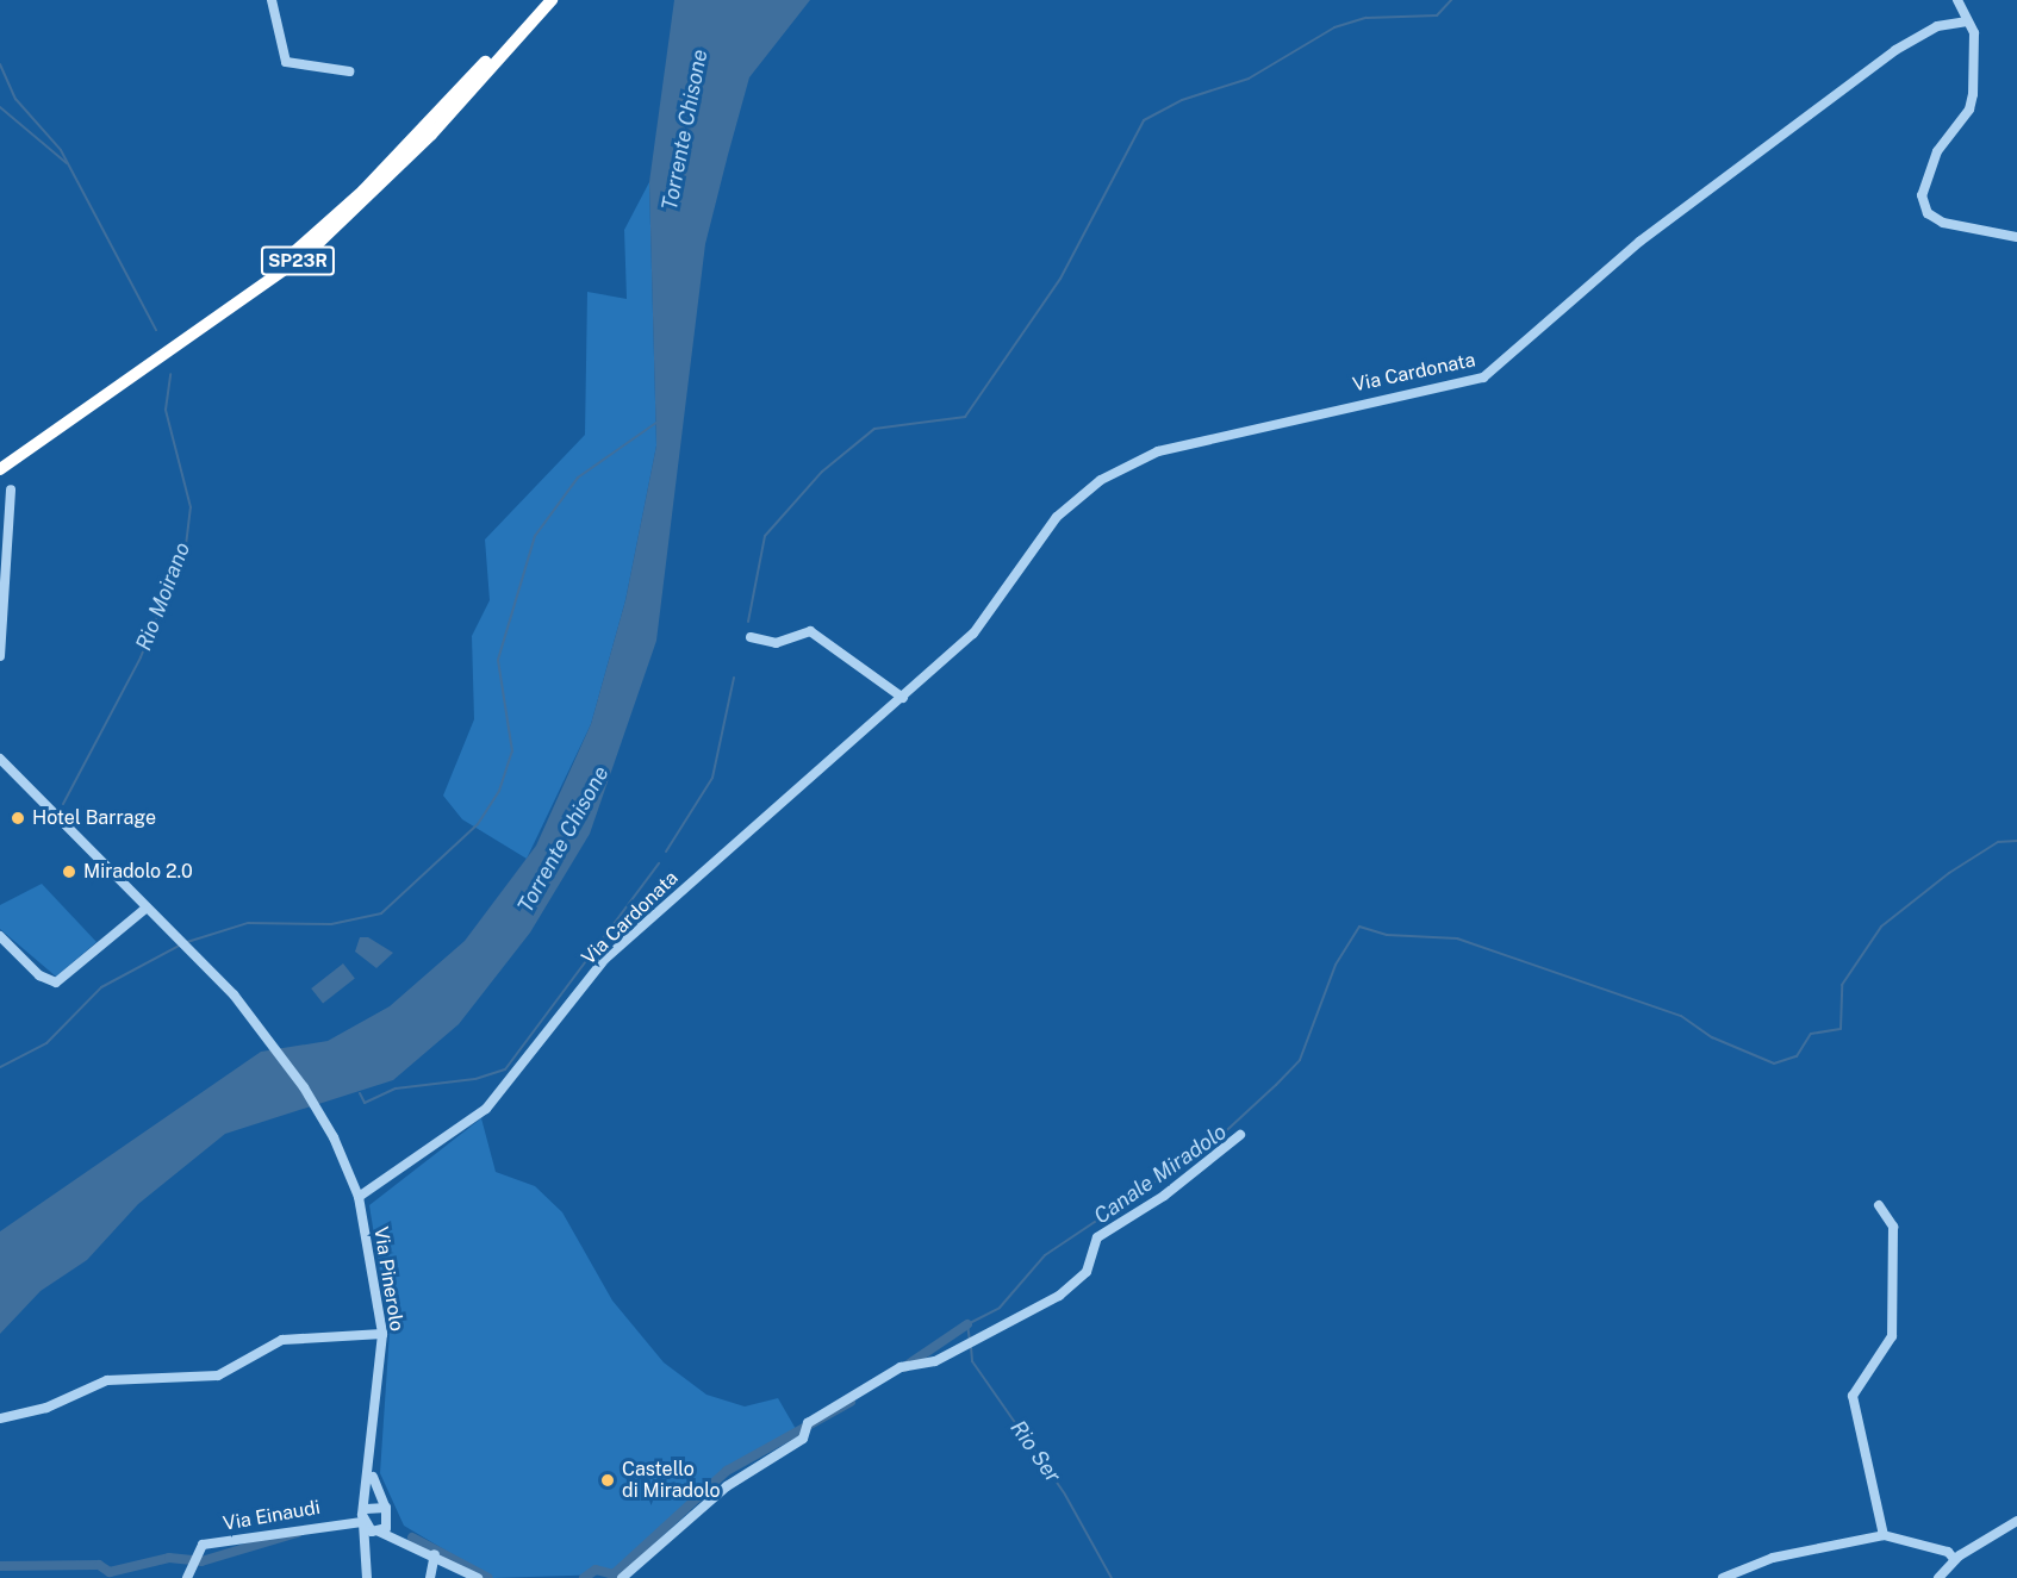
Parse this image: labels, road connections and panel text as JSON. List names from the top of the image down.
{
  "streets": {
    "highway": ["SP23R"],
    "street": ["Via Cardonata", "Via Pinerolo", "Via Einaudi"]
  },
  "crossings": [
    ["Via Cardonata", "Via Pinerolo"],
    ["Via Pinerolo", "Via Einaudi"]
  ],
  "water": [
    "Torrente Chisone",
    "Rio Moirano",
    "Canale Miradolo",
    "Rio Ser"
  ],
  "places": ["Hotel Barrage", "Miradolo 2.0", "Castello di Miradolo"]
}
